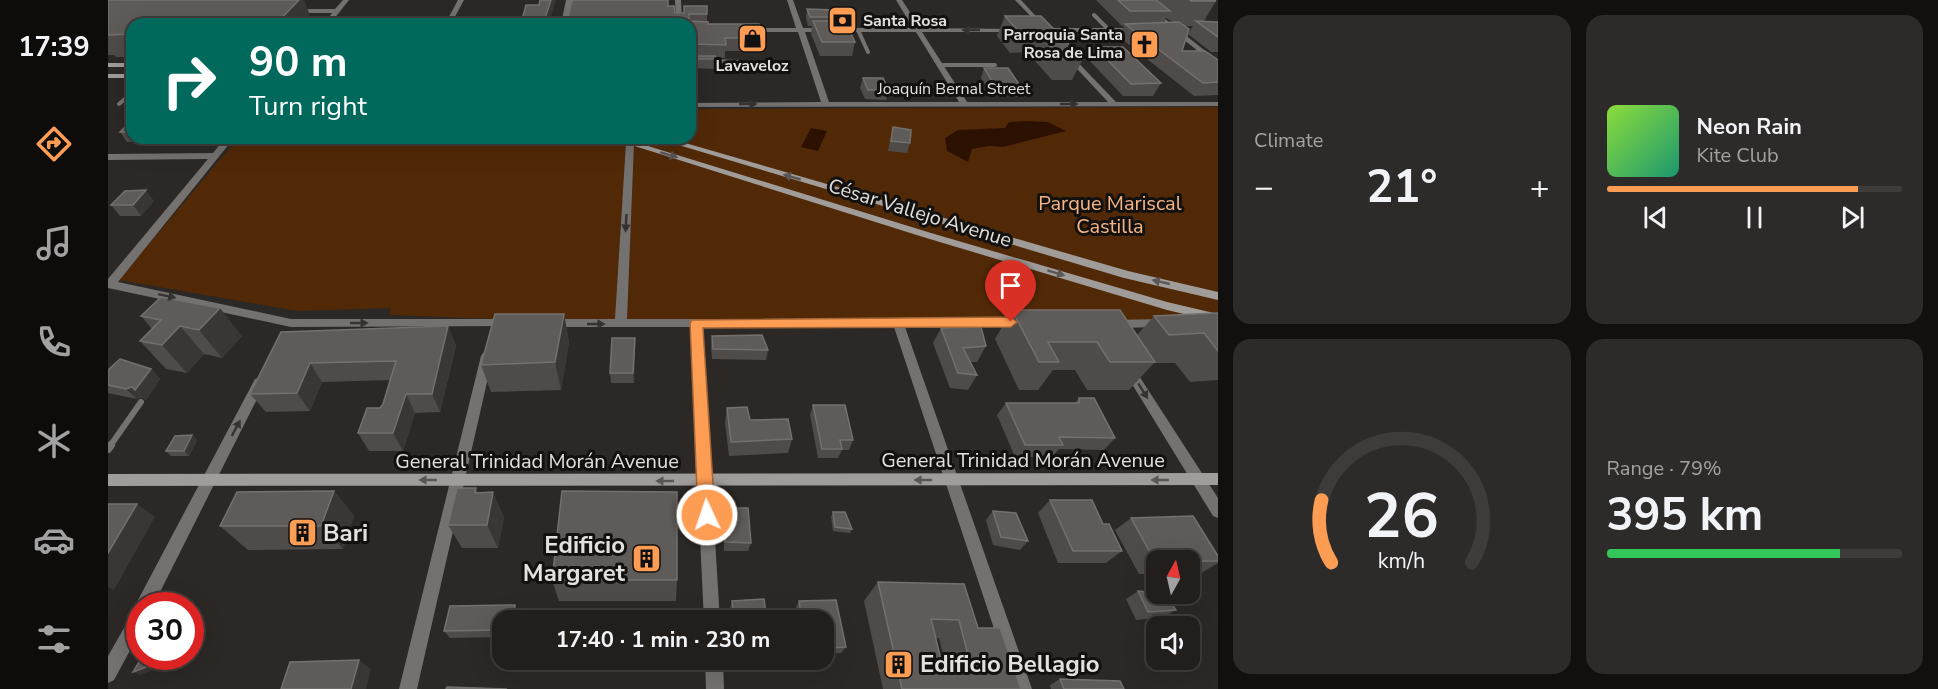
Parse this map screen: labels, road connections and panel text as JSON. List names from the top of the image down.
{
  "streets": {
    "main road": ["César Vallejo Avenue", "General Trinidad Morán Avenue"],
    "street": ["Joaquín Bernal Street"]
  },
  "one_way": ["General Trinidad Morán Avenue"],
  "parks": ["Parque Mariscal Castilla"],
  "places": {
    "bank": ["Santa Rosa"],
    "shop": ["Lavaveloz"],
    "church": ["Parroquia Santa Rosa de Lima"],
    "building": ["Bari", "Edificio Margaret", "Edificio Bellagio"]
  },
  "north": "top",
  "page": {
    "tabs": "17:39",
    "tile": [
      "Climate",
      ["Range · 79%", "395 km"]
    ],
    "turn": ["90 m", "Turn right"],
    "song": ["Neon Rain", "Kite Club"],
    "heat": ["−", "21°", "+"],
    "limit": "30",
    "trip": "17:40 · 1 min · 230 m",
    "gauge": ["26", "km/h"]
  }
}
